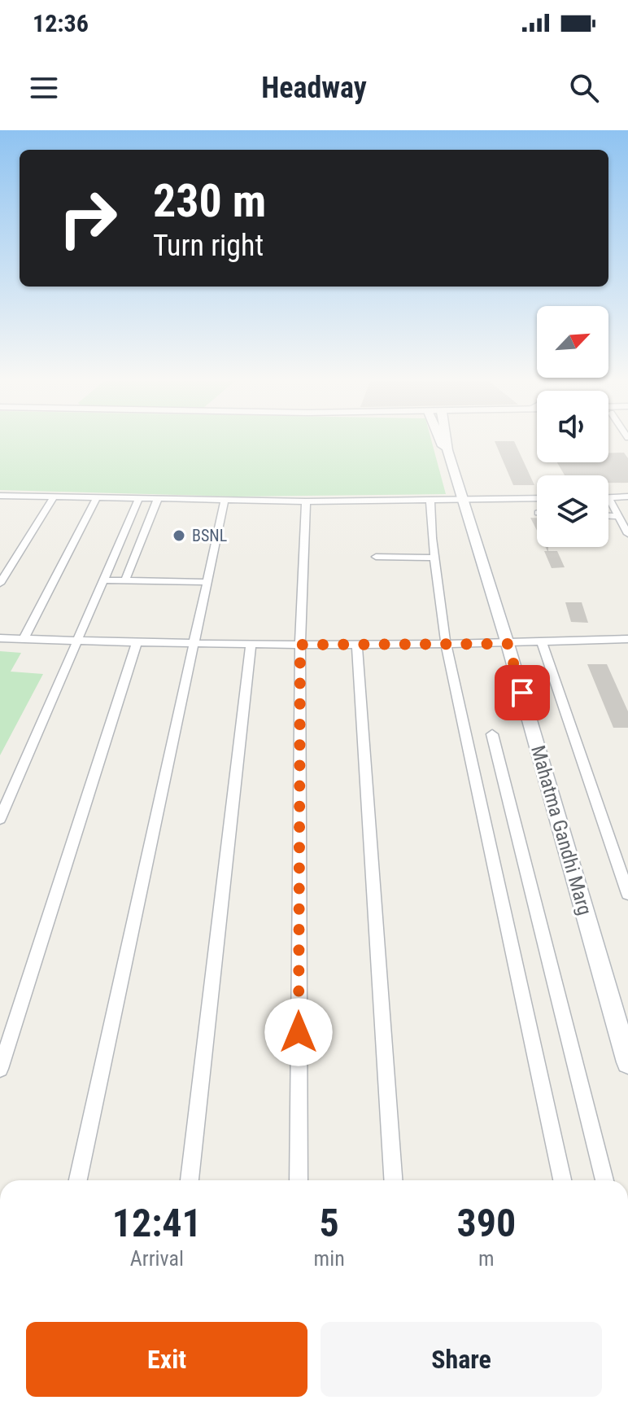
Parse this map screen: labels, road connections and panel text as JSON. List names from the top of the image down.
{
  "streets": {
    "main road": ["Mahatma Gandhi Marg"]
  },
  "places": ["BSNL"],
  "north": "top right",
  "page": {
    "status": "12:36",
    "header": "Headway",
    "turn": ["230 m", "Turn right"],
    "eta": [
      "12:41",
      "Arrival",
      "5",
      "min",
      "390",
      "m"
    ],
    "buttons": ["Exit", "Share"]
  }
}
